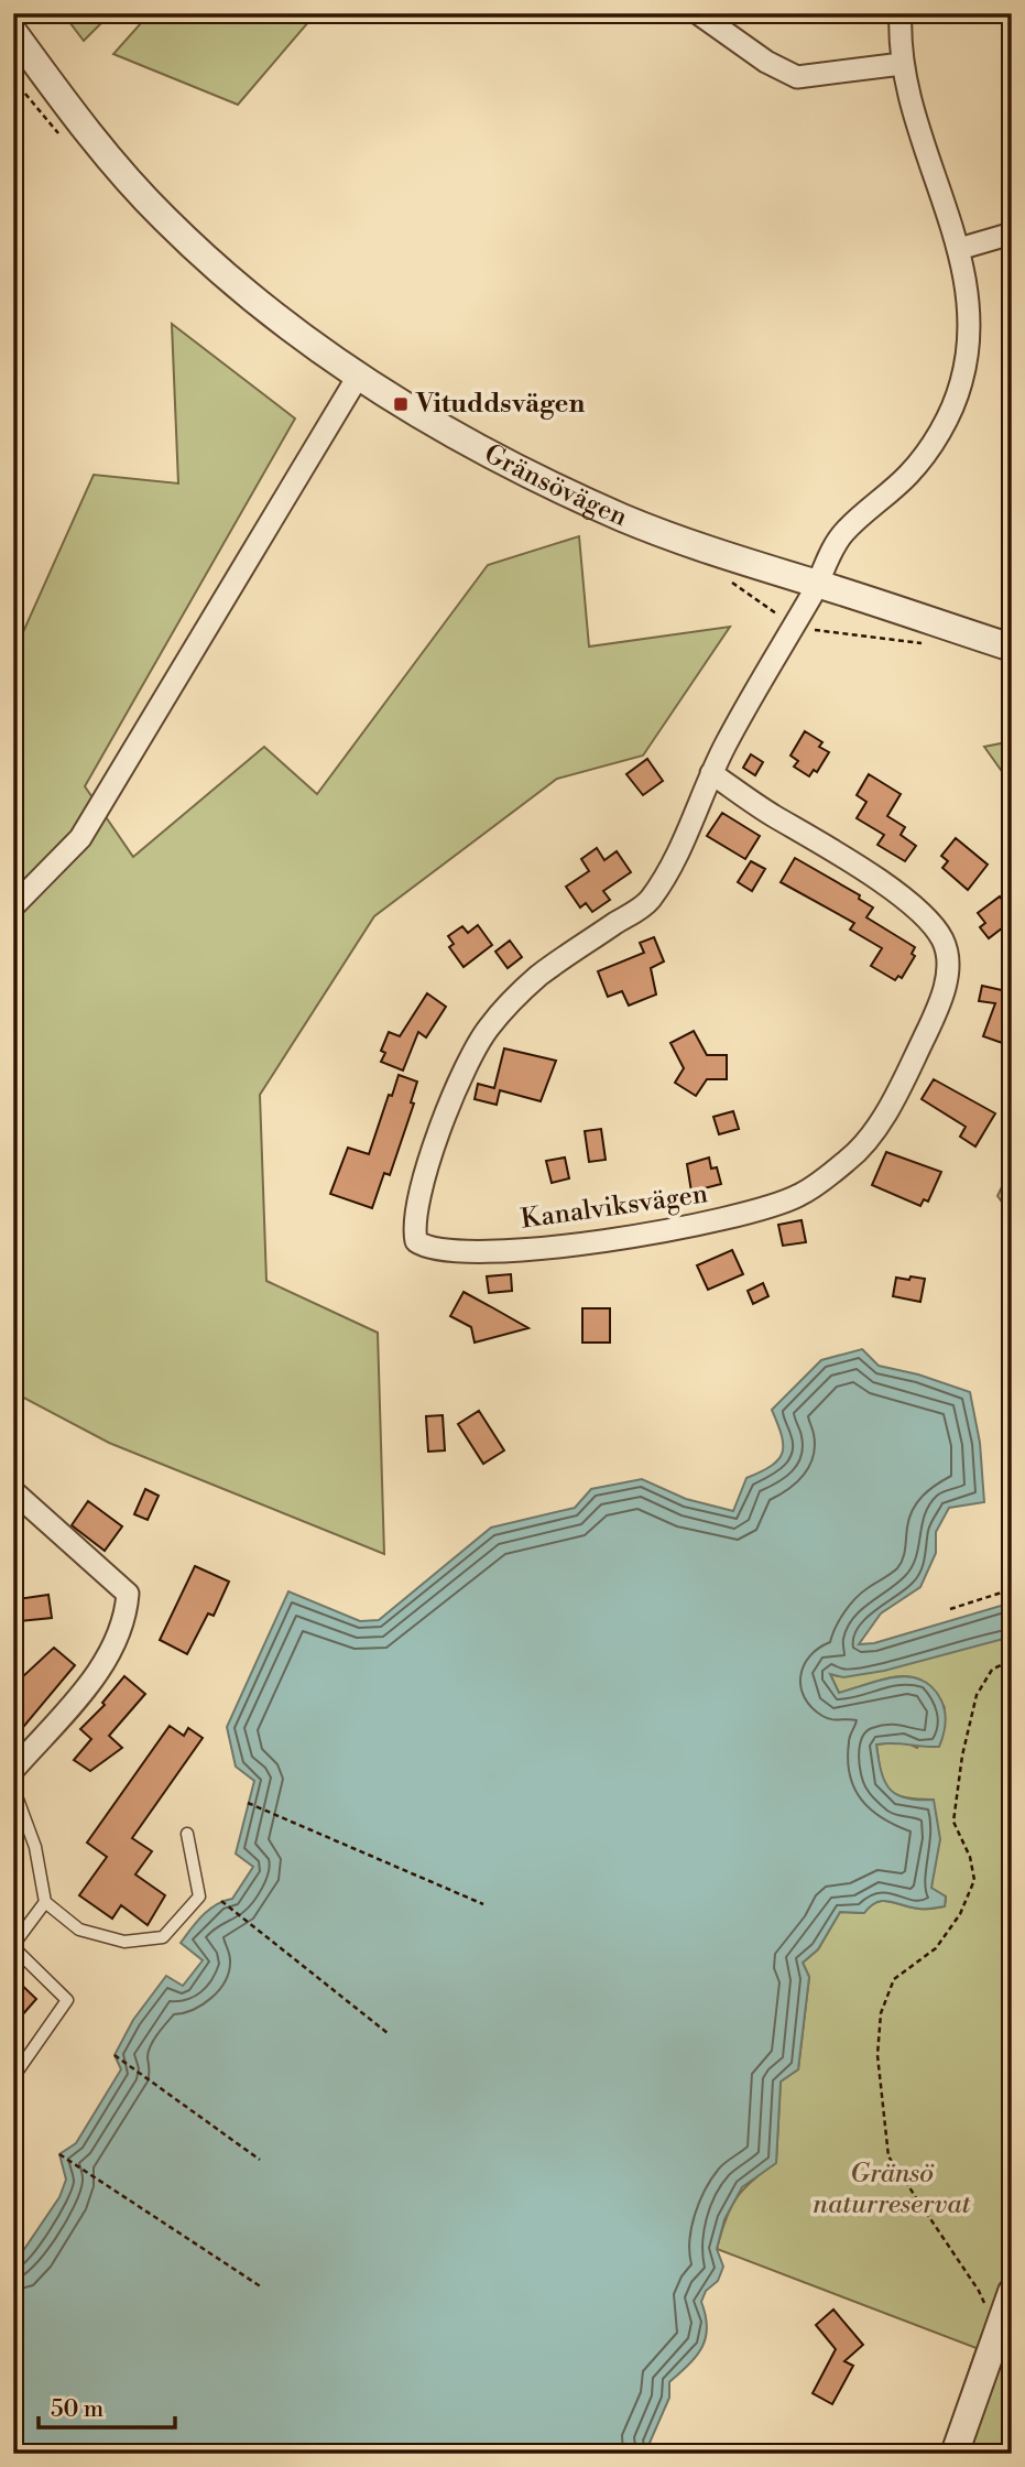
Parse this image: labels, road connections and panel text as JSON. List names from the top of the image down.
{
  "streets": {
    "street": ["Gränsövägen", "Kanalviksvägen"]
  },
  "crossings": [
    ["Gränsövägen", "Kanalviksvägen"]
  ],
  "parks": ["Gränsö naturreservat"],
  "places": {
    "transit": ["Vituddsvägen"]
  },
  "scale_bar": "50 m"
}
